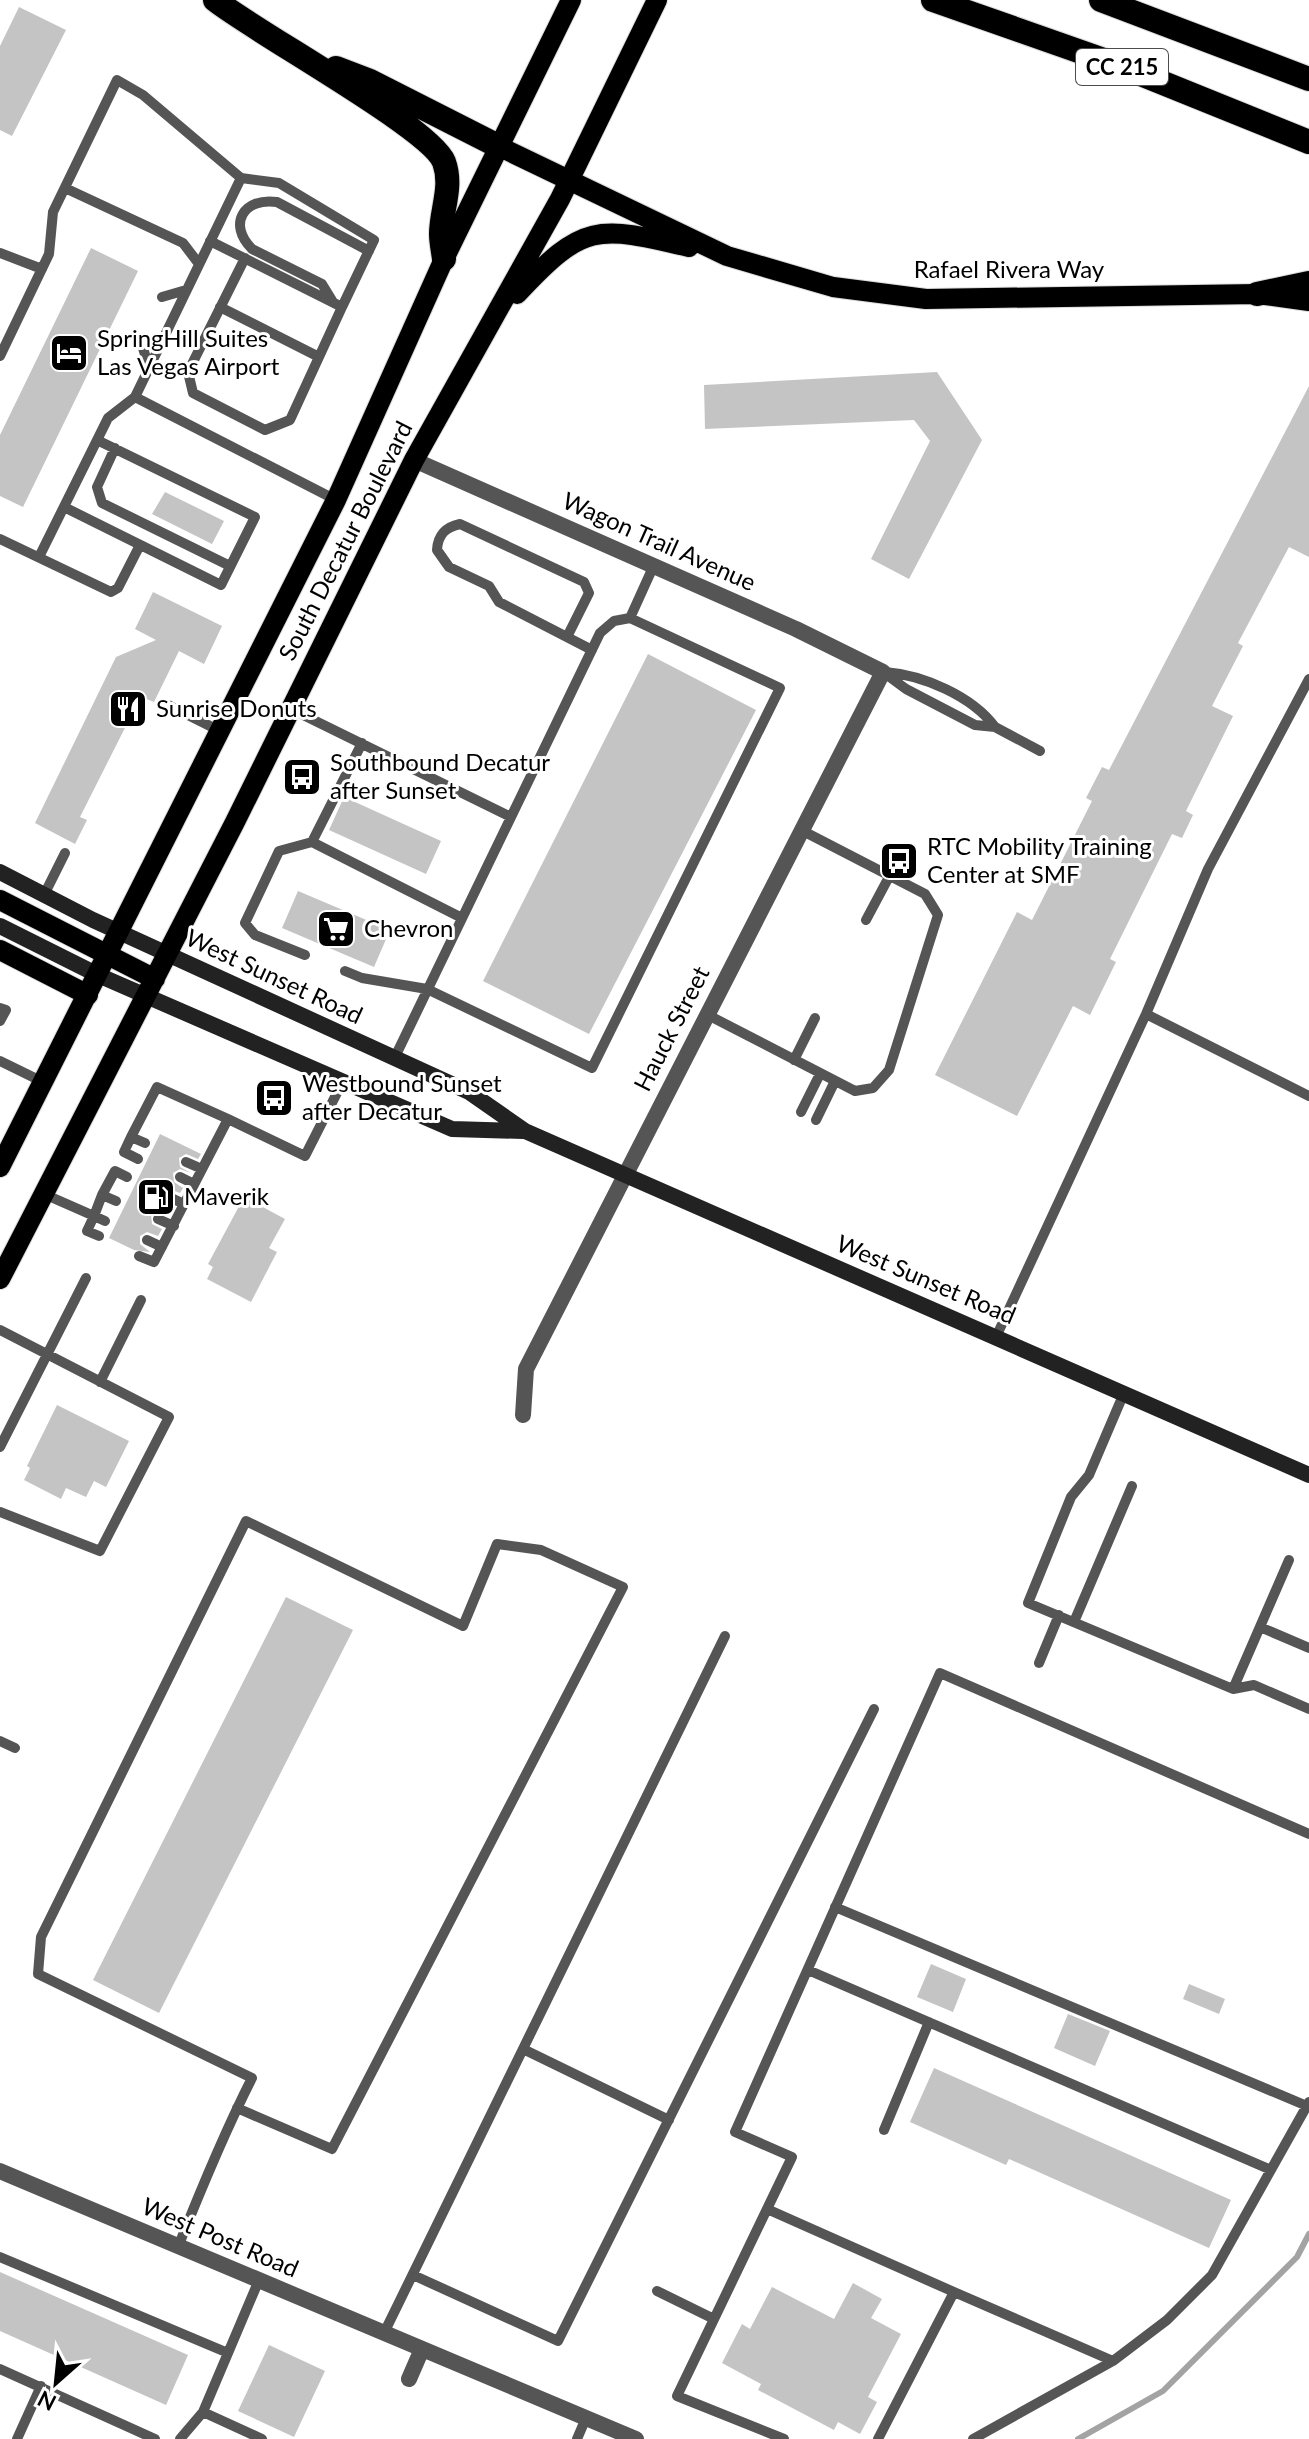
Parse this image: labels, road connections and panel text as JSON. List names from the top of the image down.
{
  "streets": {
    "highway": ["CC 215"],
    "main road": ["Rafael Rivera Way", "South Decatur Boulevard", "West Sunset Road"],
    "street": ["Wagon Trail Avenue", "Hauck Street", "West Post Road"]
  },
  "crossings": [
    ["Rafael Rivera Way", "South Decatur Boulevard"],
    ["South Decatur Boulevard", "Wagon Trail Avenue"],
    ["South Decatur Boulevard", "West Sunset Road"],
    ["Wagon Trail Avenue", "Hauck Street"],
    ["West Sunset Road", "Hauck Street"]
  ],
  "places": {
    "hotel": ["SpringHill Suites Las Vegas Airport"],
    "restaurant": ["Sunrise Donuts"],
    "bus stop": ["Southbound Decatur after Sunset", "RTC Mobility Training Center at SMF", "Westbound Sunset after Decatur"],
    "supermarket": ["Chevron"],
    "fuel station": ["Maverik"]
  },
  "north": "bottom left"
}
